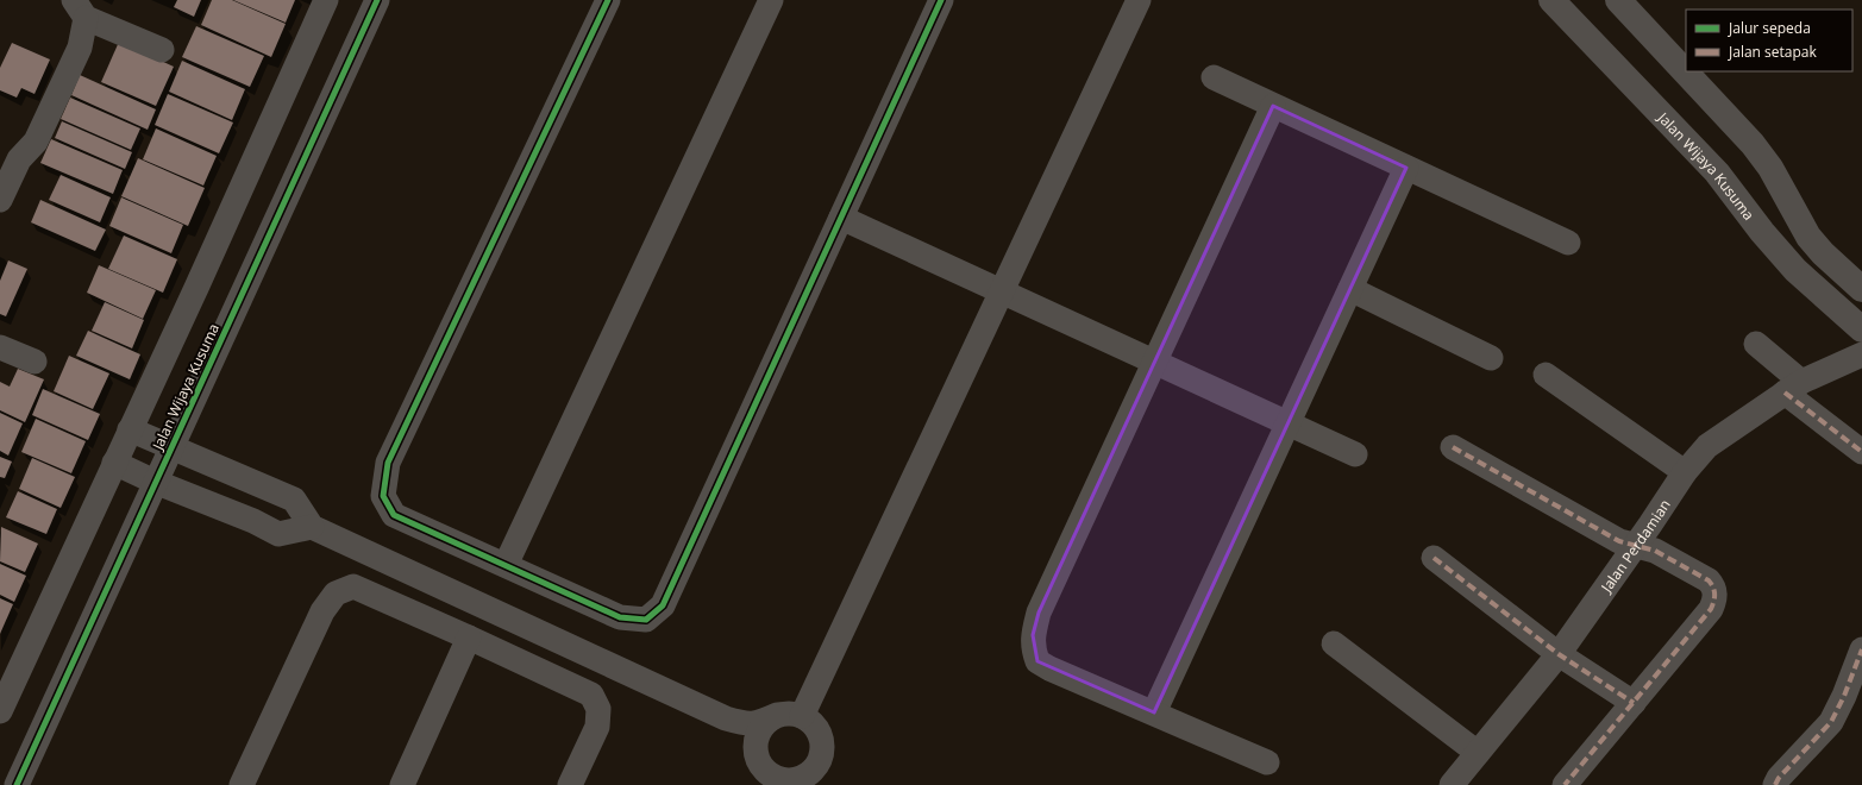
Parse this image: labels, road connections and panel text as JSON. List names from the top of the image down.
{
  "streets": {
    "street": ["Jalan Wijaya Kusuma", "Jalan Perdamian"]
  },
  "legend": ["Jalur sepeda", "Jalan setapak"]
}
